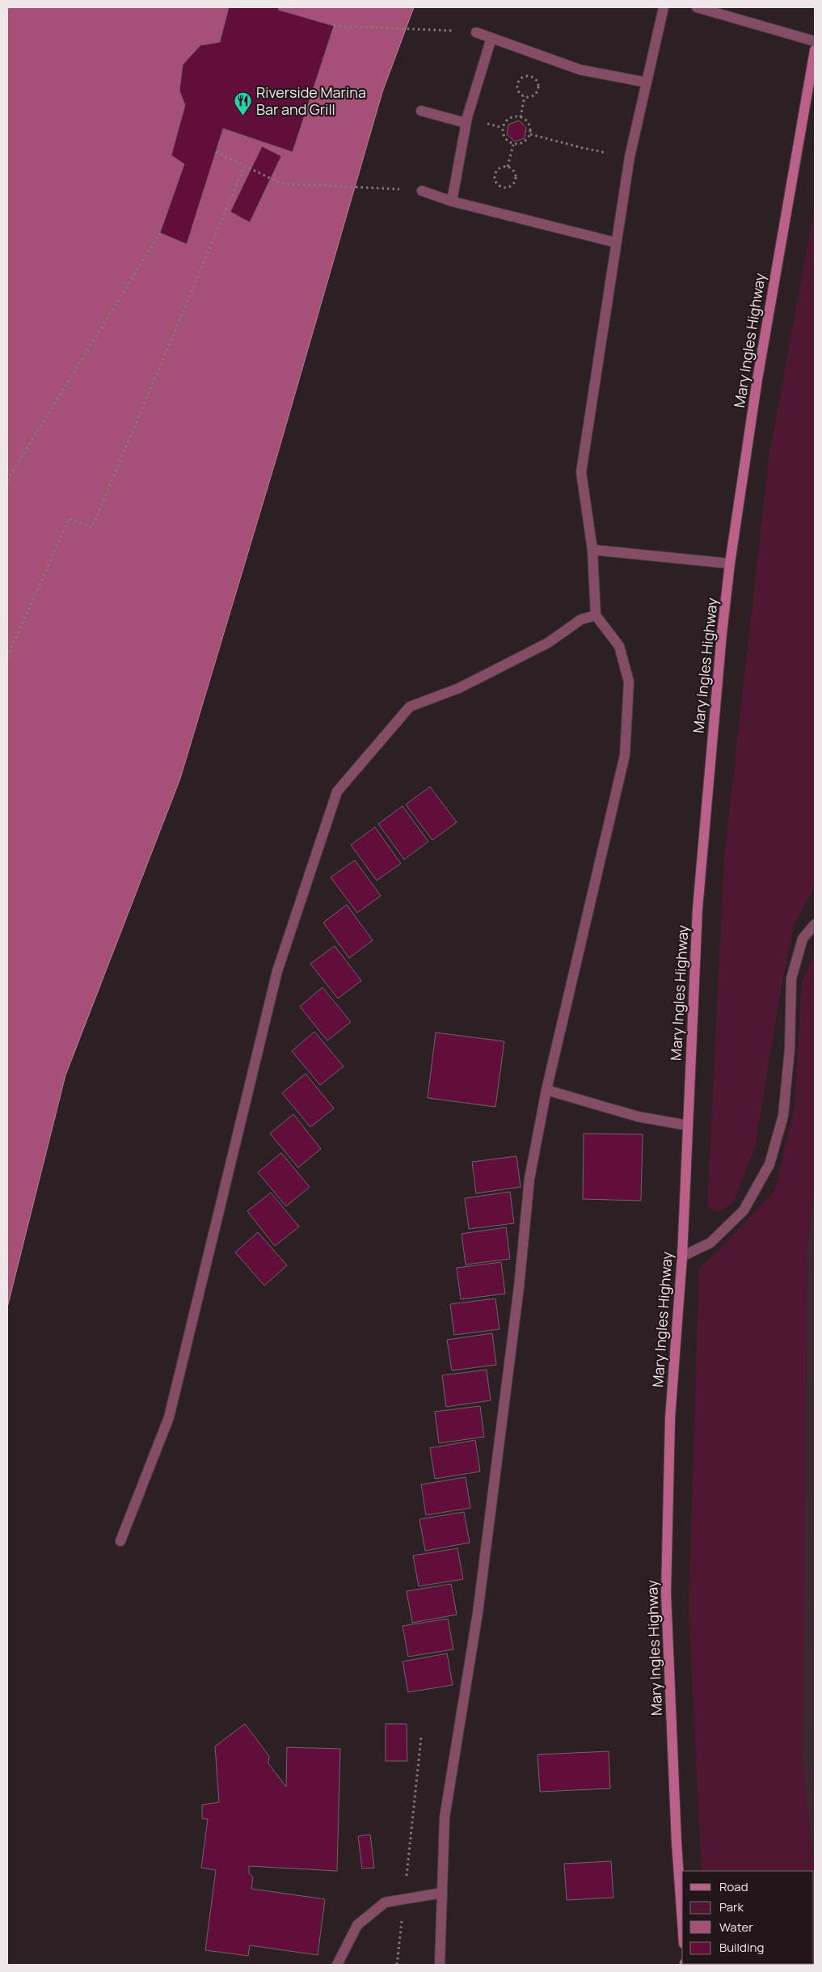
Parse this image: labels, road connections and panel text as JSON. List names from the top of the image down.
{
  "streets": {
    "street": ["Mary Ingles Highway"]
  },
  "places": {
    "restaurant": ["Riverside Marina Bar and Grill"]
  },
  "legend": [
    "Road",
    "Park",
    "Water",
    "Building"
  ]
}
